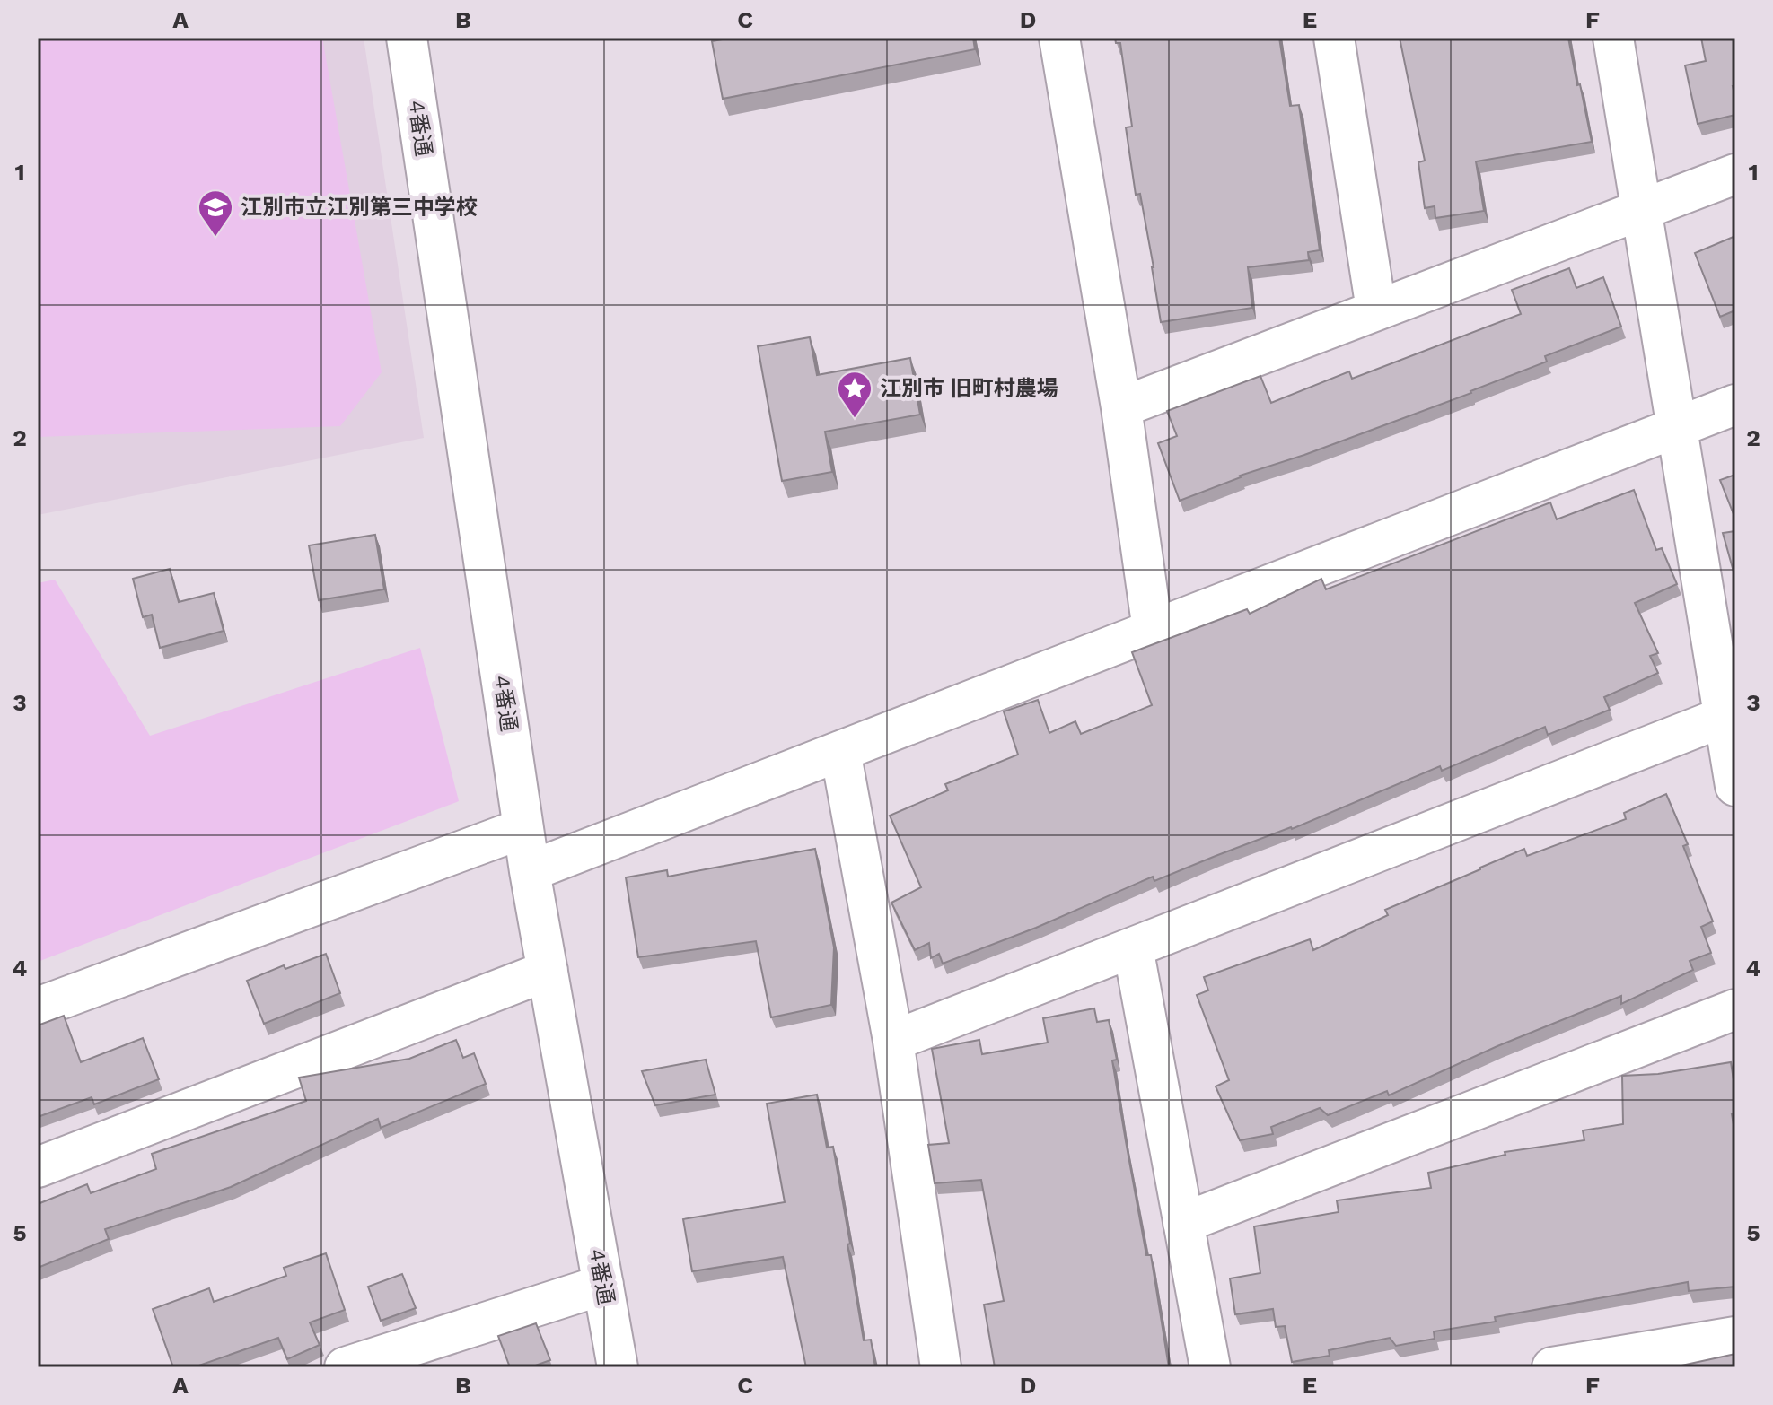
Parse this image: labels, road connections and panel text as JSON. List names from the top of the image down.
{
  "streets": {
    "street": ["4番通"]
  },
  "places": {
    "school or university": ["江別市立江別第三中学校"],
    "place": ["江別市 旧町村農場"]
  },
  "grid": {
    "columns": [
      "A",
      "B",
      "C",
      "D",
      "E",
      "F"
    ],
    "rows": [
      "1",
      "2",
      "3",
      "4",
      "5"
    ]
  }
}
